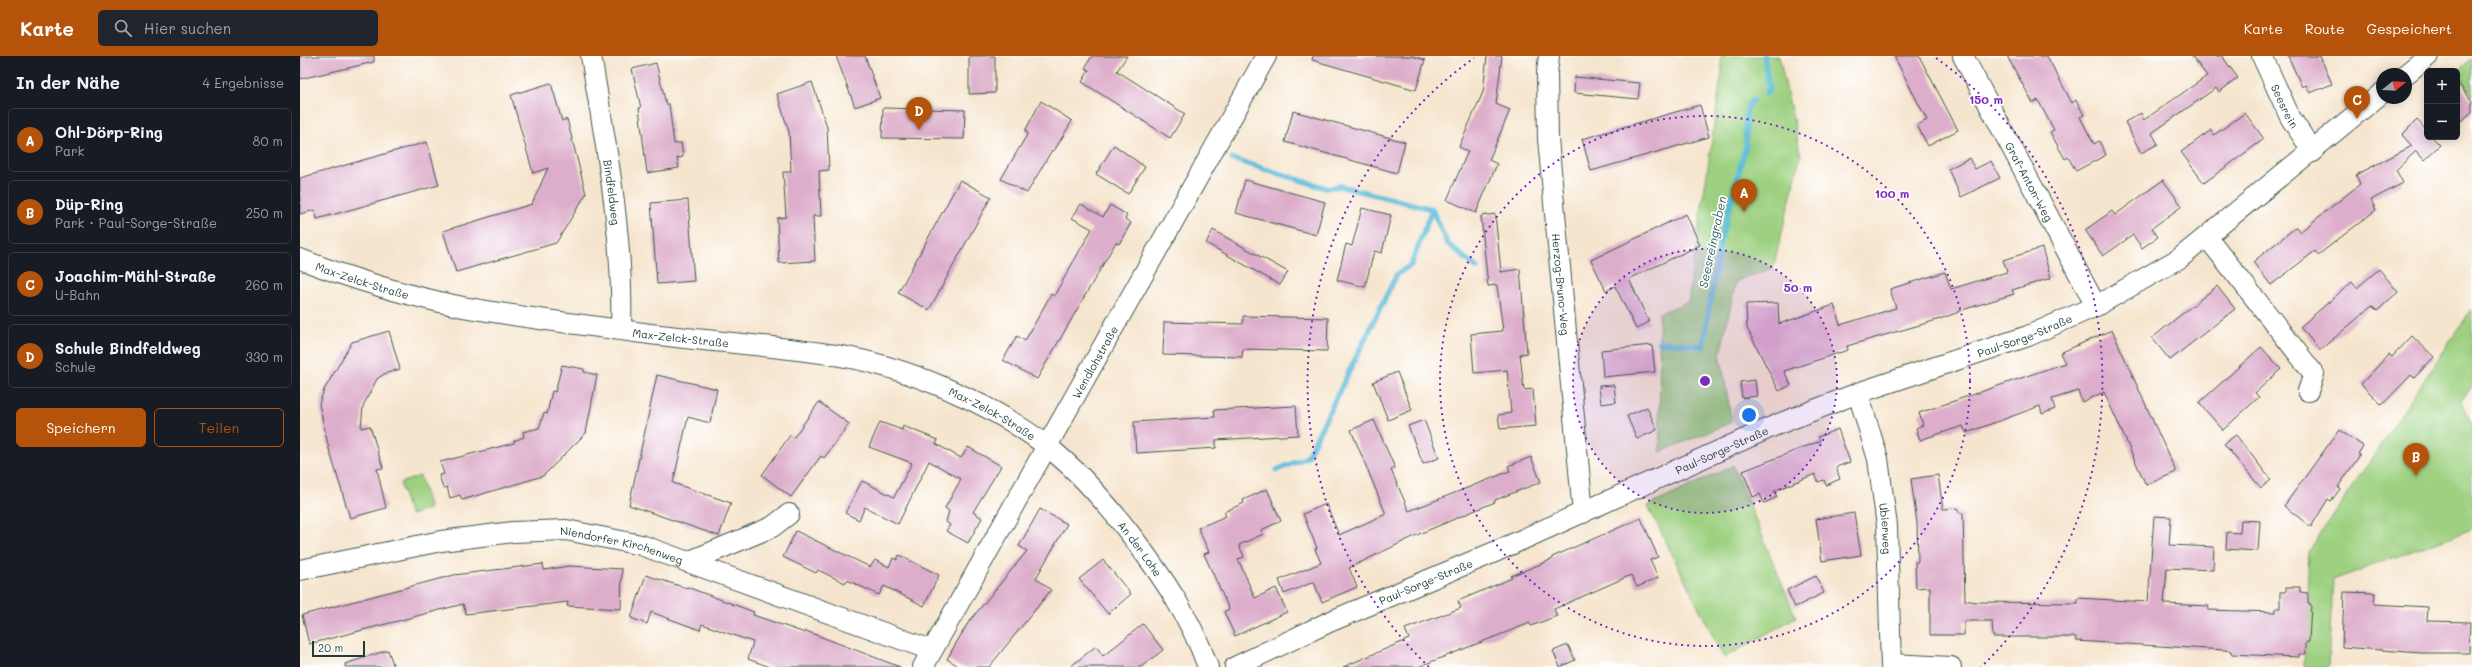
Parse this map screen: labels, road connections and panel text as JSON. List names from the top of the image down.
{
  "streets": {
    "street": [
      "Seesrein",
      "Graf-Anton-Weg",
      "Bindfeldweg",
      "Max-Zelck-Straße",
      "Herzog-Bruno-Weg",
      "Paul-Sorge-Straße",
      "Wendlohstraße",
      "Ubierweg",
      "Niendorfer Kirchenweg",
      "An der Lohe"
    ]
  },
  "crossings": [
    ["Seesrein", "Paul-Sorge-Straße"],
    ["Graf-Anton-Weg", "Paul-Sorge-Straße"],
    ["Bindfeldweg", "Max-Zelck-Straße"],
    ["Max-Zelck-Straße", "Wendlohstraße"],
    ["Max-Zelck-Straße", "An der Lohe"],
    ["Herzog-Bruno-Weg", "Paul-Sorge-Straße"],
    ["Paul-Sorge-Straße", "Ubierweg"],
    ["Wendlohstraße", "Niendorfer Kirchenweg"],
    ["Wendlohstraße", "An der Lohe"]
  ],
  "water": ["Seesreingraben"],
  "scale_bar": "20 m",
  "north": "right",
  "page": {
    "header": "Karte",
    "search": "Hier suchen",
    "nav": ["Karte", "Route", "Gespeichert"],
    "heading": ["In der Nähe", "4 Ergebnisse"],
    "map_buttons": ["+", "−"],
    "pins": [
      "C",
      "D",
      "A",
      "B"
    ],
    "list": [
      {
        "mark": "A",
        "name": "Ohl-Dörp-Ring",
        "note": "Park",
        "value": "80 m"
      },
      {
        "mark": "B",
        "name": "Düp-Ring",
        "note": "Park · Paul-Sorge-Straße",
        "value": "250 m"
      },
      {
        "mark": "C",
        "name": "Joachim-Mähl-Straße",
        "note": "U-Bahn",
        "value": "260 m"
      },
      {
        "mark": "D",
        "name": "Schule Bindfeldweg",
        "note": "Schule",
        "value": "330 m"
      }
    ],
    "buttons": ["Speichern", "Teilen"],
    "scale": "20 m"
  },
  "rings": ["150 m", "100 m", "50 m"]
}
